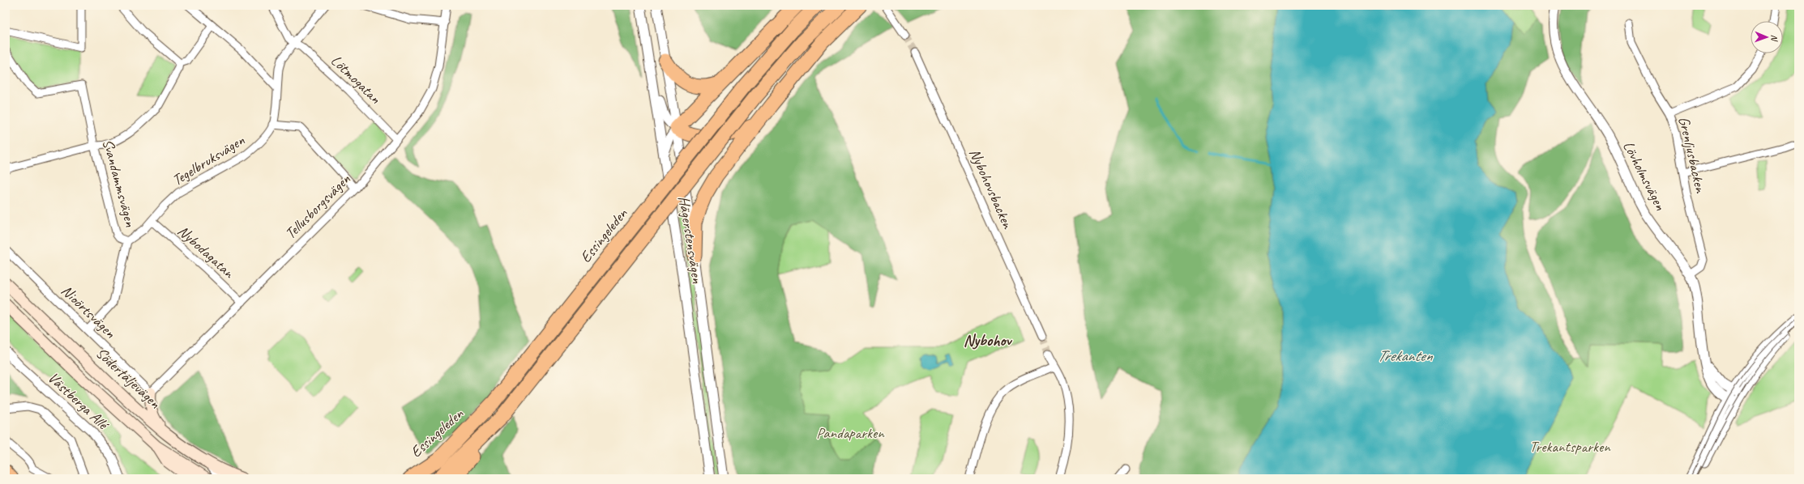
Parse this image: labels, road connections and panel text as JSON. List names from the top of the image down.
{
  "streets": {
    "highway": ["Essingeleden"],
    "main road": ["Södertäljevägen"],
    "street": [
      "Lötmogatan",
      "Grenljusbacken",
      "Tegelbruksvägen",
      "Lövholmsvägen",
      "Svandammsvägen",
      "Nybohovsbacken",
      "Tellusborgsvägen",
      "Hägerstensvägen",
      "Nybodagatan",
      "Nioörtsvägen",
      "Västberga Allé"
    ]
  },
  "crossings": [
    ["Lötmogatan", "Tegelbruksvägen"],
    ["Lötmogatan", "Tellusborgsvägen"],
    ["Grenljusbacken", "Lövholmsvägen"],
    ["Tegelbruksvägen", "Svandammsvägen"],
    ["Tegelbruksvägen", "Nybodagatan"],
    ["Svandammsvägen", "Nioörtsvägen"],
    ["Tellusborgsvägen", "Nybodagatan"],
    ["Tellusborgsvägen", "Nioörtsvägen"]
  ],
  "districts": ["Nybohov"],
  "water": ["Trekanten"],
  "parks": ["Pandaparken", "Trekantsparken"],
  "north": "right"
}
